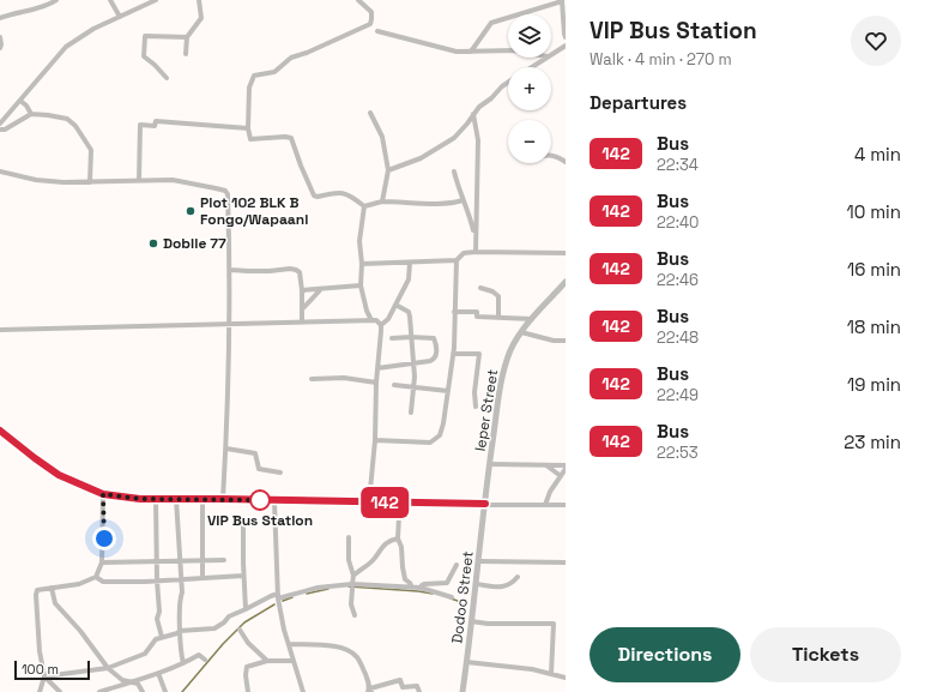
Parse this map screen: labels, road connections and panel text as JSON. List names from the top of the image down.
{
  "streets": {
    "street": ["Ieper Street", "Dodoo Street"]
  },
  "crossings": [
    ["Ieper Street", "Dodoo Street"]
  ],
  "places": ["Plot 102 BLK B Fongo/Wapaani", "Dobile 77", "VIP Bus Station"],
  "lines": ["bus line 142"],
  "scale_bar": "100 m",
  "page": {
    "on_map": "142",
    "heading": [
      ["VIP Bus Station", "Walk · 4 min · 270 m"],
      "Departures"
    ],
    "map_buttons": ["+", "−"],
    "list": [
      {
        "mark": "142",
        "name": "Bus",
        "note": "22:34",
        "value": "4 min"
      },
      {
        "mark": "142",
        "name": "Bus",
        "note": "22:40",
        "value": "10 min"
      },
      {
        "mark": "142",
        "name": "Bus",
        "note": "22:46",
        "value": "16 min"
      },
      {
        "mark": "142",
        "name": "Bus",
        "note": "22:48",
        "value": "18 min"
      },
      {
        "mark": "142",
        "name": "Bus",
        "note": "22:49",
        "value": "19 min"
      },
      {
        "mark": "142",
        "name": "Bus",
        "note": "22:53",
        "value": "23 min"
      }
    ],
    "buttons": ["Directions", "Tickets"],
    "scale": "100 m"
  }
}
